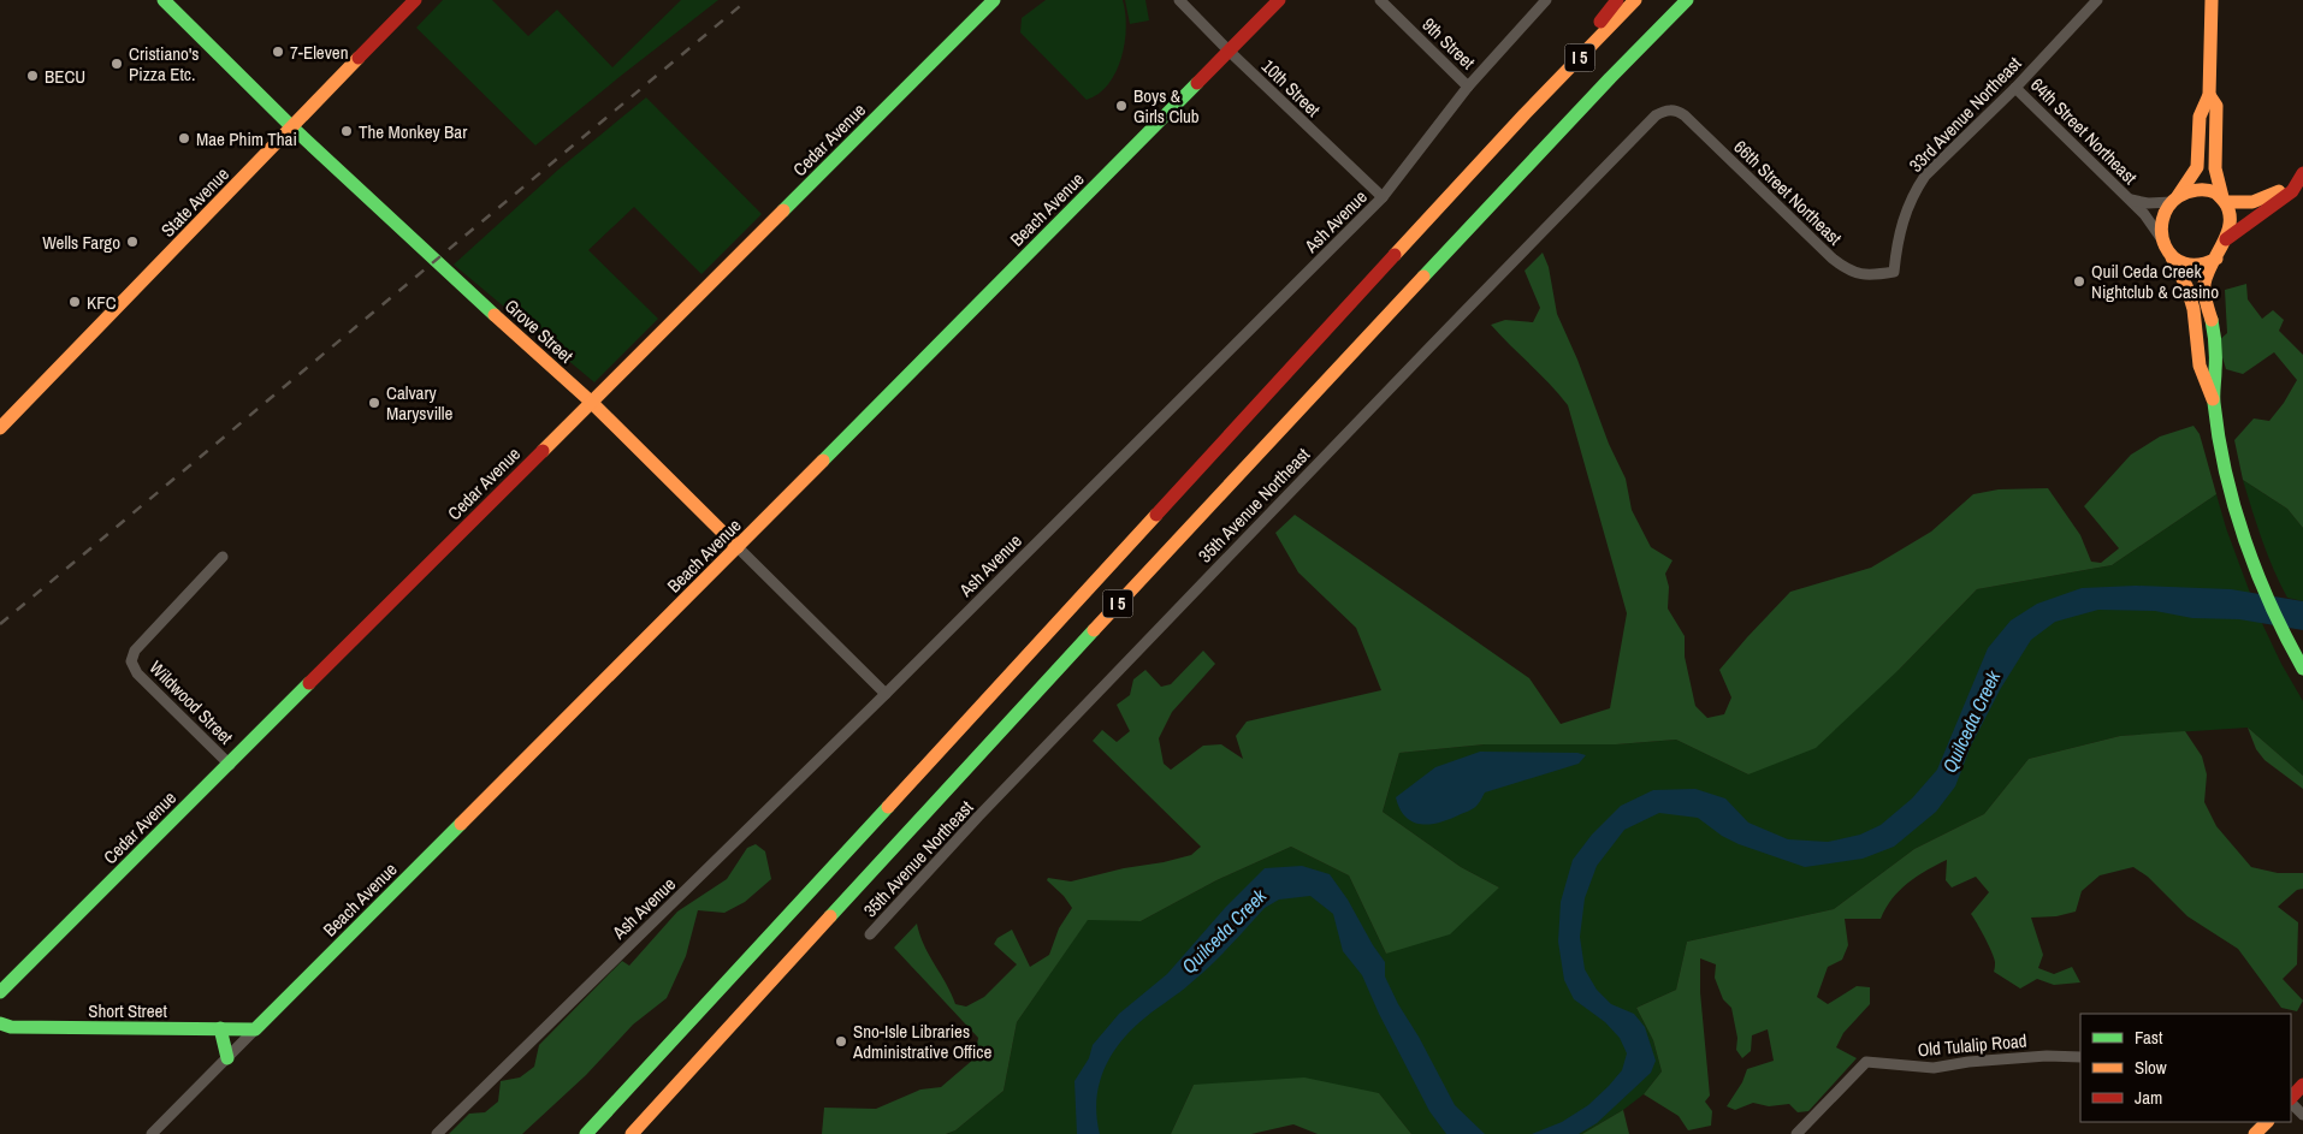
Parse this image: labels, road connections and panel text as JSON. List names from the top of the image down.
{
  "streets": {
    "main road": [
      "I 5",
      "Cedar Avenue",
      "State Avenue",
      "Beach Avenue",
      "Grove Street",
      "Short Street"
    ],
    "street": [
      "9th Street",
      "10th Street",
      "33rd Avenue Northeast",
      "64th Street Northeast",
      "66th Street Northeast",
      "Ash Avenue",
      "35th Avenue Northeast",
      "Wildwood Street",
      "Old Tulalip Road"
    ]
  },
  "crossings": [
    ["9th Street", "Ash Avenue"],
    ["10th Street", "Beach Avenue"],
    ["10th Street", "Ash Avenue"],
    ["33rd Avenue Northeast", "64th Street Northeast"],
    ["33rd Avenue Northeast", "66th Street Northeast"],
    ["Cedar Avenue", "Grove Street"],
    ["Cedar Avenue", "Wildwood Street"],
    ["66th Street Northeast", "35th Avenue Northeast"],
    ["State Avenue", "Grove Street"],
    ["Beach Avenue", "Grove Street"],
    ["Beach Avenue", "Short Street"],
    ["Ash Avenue", "Grove Street"]
  ],
  "water": ["Quilceda Creek"],
  "places": [
    "7-Eleven",
    "Cristiano's Pizza Etc.",
    "BECU",
    "Boys & Girls Club",
    "The Monkey Bar",
    "Mae Phim Thai",
    "Wells Fargo",
    "Quil Ceda Creek Nightclub & Casino",
    "KFC",
    "Calvary Marysville",
    "Sno-Isle Libraries Administrative Office"
  ],
  "legend": ["Fast", "Slow", "Jam"]
}
